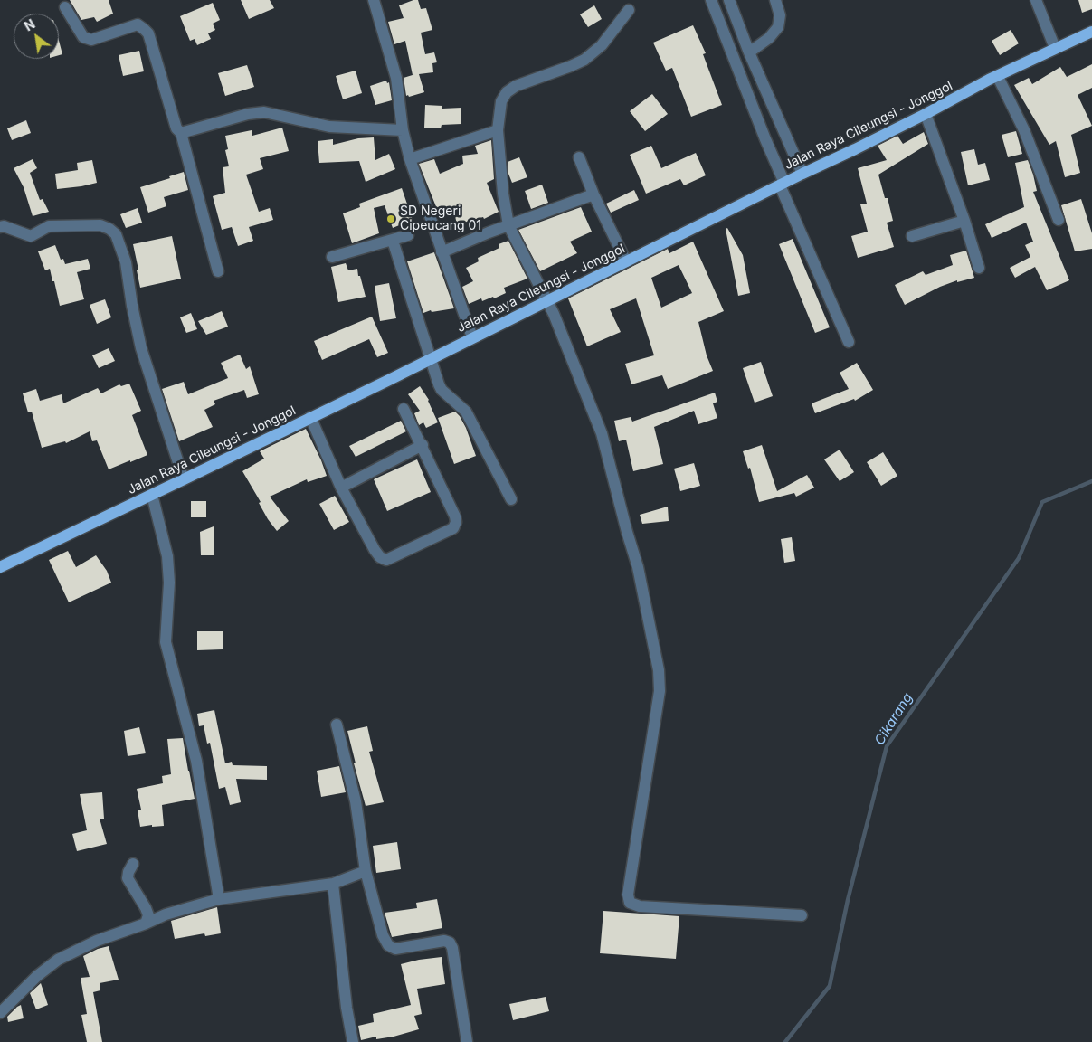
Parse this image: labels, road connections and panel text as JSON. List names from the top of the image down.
{
  "streets": {
    "main road": ["Jalan Raya Cileungsi - Jonggol"]
  },
  "water": ["Cikarang"],
  "places": ["SD Negeri Cipeucang 01"],
  "north": "top left"
}
